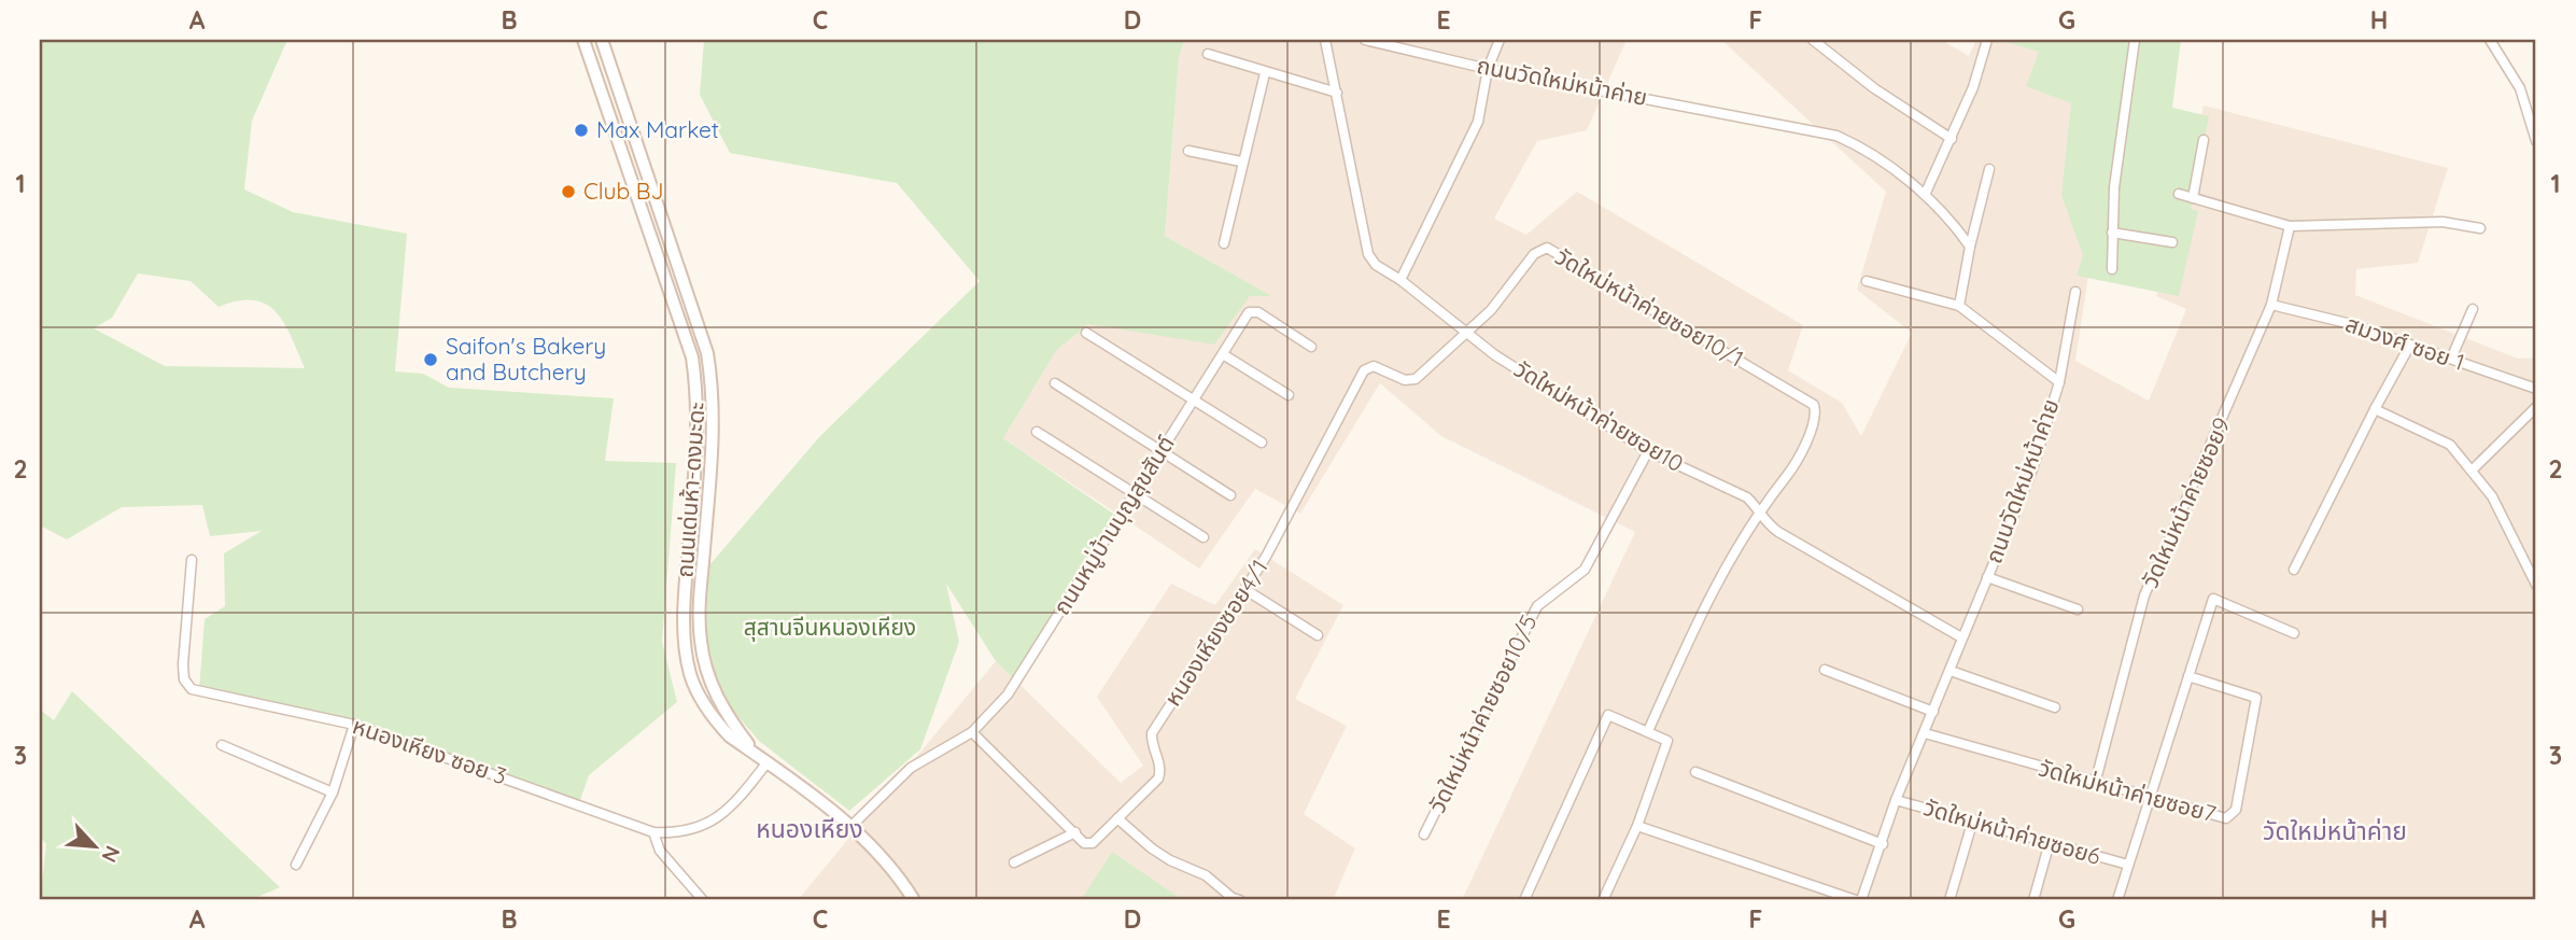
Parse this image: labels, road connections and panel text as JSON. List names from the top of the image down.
{
  "streets": {
    "main road": ["ถนนเด่นห้า-ดงมะดะ"],
    "street": [
      "ถนนวัดใหม่หน้าค่าย",
      "วัดใหม่หน้าค่ายซอย10/1",
      "สมวงศ์ ซอย 1",
      "วัดใหม่หน้าค่ายซอย10",
      "วัดใหม่หน้าค่ายซอย9",
      "ถนนหมู่บ้านบุญสุขสันต์",
      "หนองเหียงซอย4/1",
      "วัดใหม่หน้าค่ายซอย10/5",
      "หนองเหียง ซอย 3",
      "วัดใหม่หน้าค่ายซอย7",
      "วัดใหม่หน้าค่ายซอย6"
    ]
  },
  "crossings": [
    ["ถนนวัดใหม่หน้าค่าย", "วัดใหม่หน้าค่ายซอย10"],
    ["ถนนวัดใหม่หน้าค่าย", "วัดใหม่หน้าค่ายซอย7"],
    ["ถนนวัดใหม่หน้าค่าย", "วัดใหม่หน้าค่ายซอย6"],
    ["วัดใหม่หน้าค่ายซอย10/1", "วัดใหม่หน้าค่ายซอย10"],
    ["วัดใหม่หน้าค่ายซอย10/1", "หนองเหียงซอย4/1"],
    ["สมวงศ์ ซอย 1", "วัดใหม่หน้าค่ายซอย9"],
    ["วัดใหม่หน้าค่ายซอย10", "หนองเหียงซอย4/1"],
    ["วัดใหม่หน้าค่ายซอย10", "วัดใหม่หน้าค่ายซอย10/5"],
    ["ถนนเด่นห้า-ดงมะดะ", "ถนนหมู่บ้านบุญสุขสันต์"],
    ["ถนนเด่นห้า-ดงมะดะ", "หนองเหียง ซอย 3"],
    ["วัดใหม่หน้าค่ายซอย9", "วัดใหม่หน้าค่ายซอย7"]
  ],
  "districts": ["หนองเหียง", "วัดใหม่หน้าค่าย"],
  "parks": ["สุสานจีนหนองเหียง"],
  "places": ["Max Market", "Club BJ", "Saifon's Bakery and Butchery"],
  "north": "bottom right",
  "grid": {
    "columns": [
      "A",
      "B",
      "C",
      "D",
      "E",
      "F",
      "G",
      "H"
    ],
    "rows": ["1", "2", "3"]
  }
}
